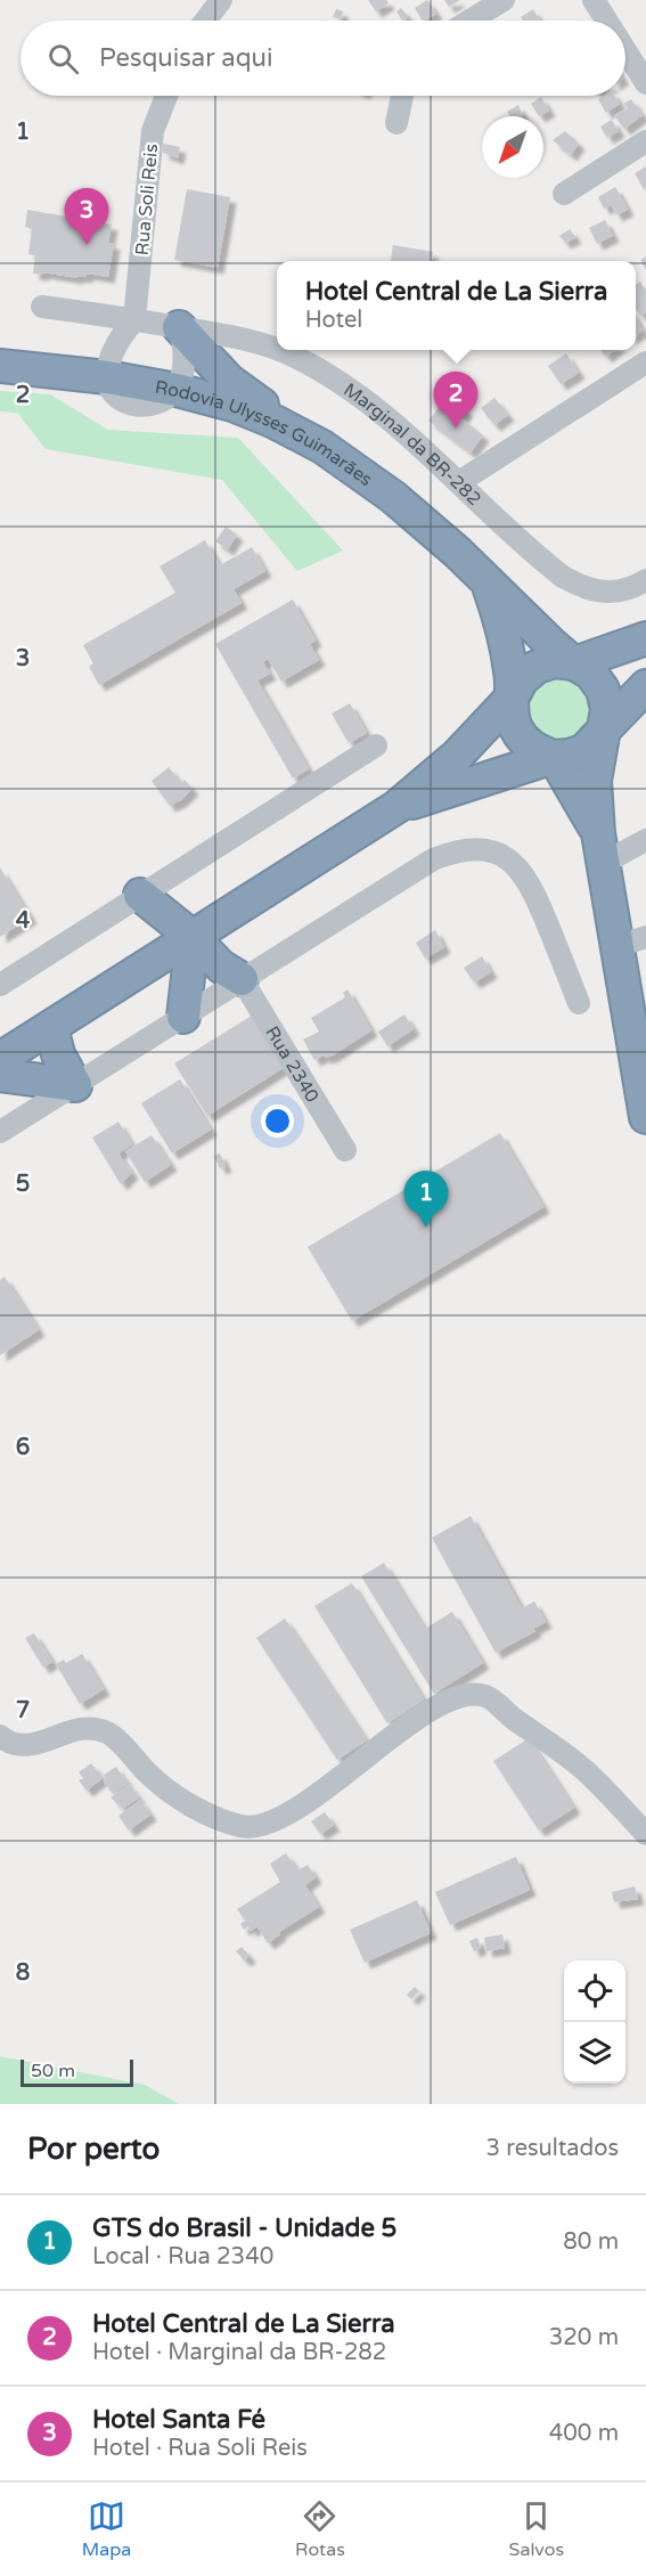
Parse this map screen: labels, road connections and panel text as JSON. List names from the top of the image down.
{
  "streets": {
    "highway": ["Rodovia Ulysses Guimarães"],
    "street": ["Rua Soli Reis", "Marginal da BR-282", "Rua 2340"]
  },
  "crossings": [
    ["Rua Soli Reis", "Rodovia Ulysses Guimarães"],
    ["Rua Soli Reis", "Marginal da BR-282"],
    ["Rodovia Ulysses Guimarães", "Marginal da BR-282"]
  ],
  "scale_bar": "50 m",
  "north": "bottom left",
  "page": {
    "search": "Pesquisar aqui",
    "pins": ["3", "2", "1"],
    "popup": ["Hotel Central de La Sierra", "Hotel"],
    "scale": "50 m",
    "heading": ["Por perto", "3 resultados"],
    "list": [
      {
        "mark": "1",
        "name": "GTS do Brasil - Unidade 5",
        "note": "Local · Rua 2340",
        "value": "80 m"
      },
      {
        "mark": "2",
        "name": "Hotel Central de La Sierra",
        "note": "Hotel · Marginal da BR-282",
        "value": "320 m"
      },
      {
        "mark": "3",
        "name": "Hotel Santa Fé",
        "note": "Hotel · Rua Soli Reis",
        "value": "400 m"
      }
    ],
    "nav": ["Mapa", "Rotas", "Salvos"]
  },
  "grid": {
    "rows": [
      "1",
      "2",
      "3",
      "4",
      "5",
      "6",
      "7",
      "8"
    ]
  }
}
